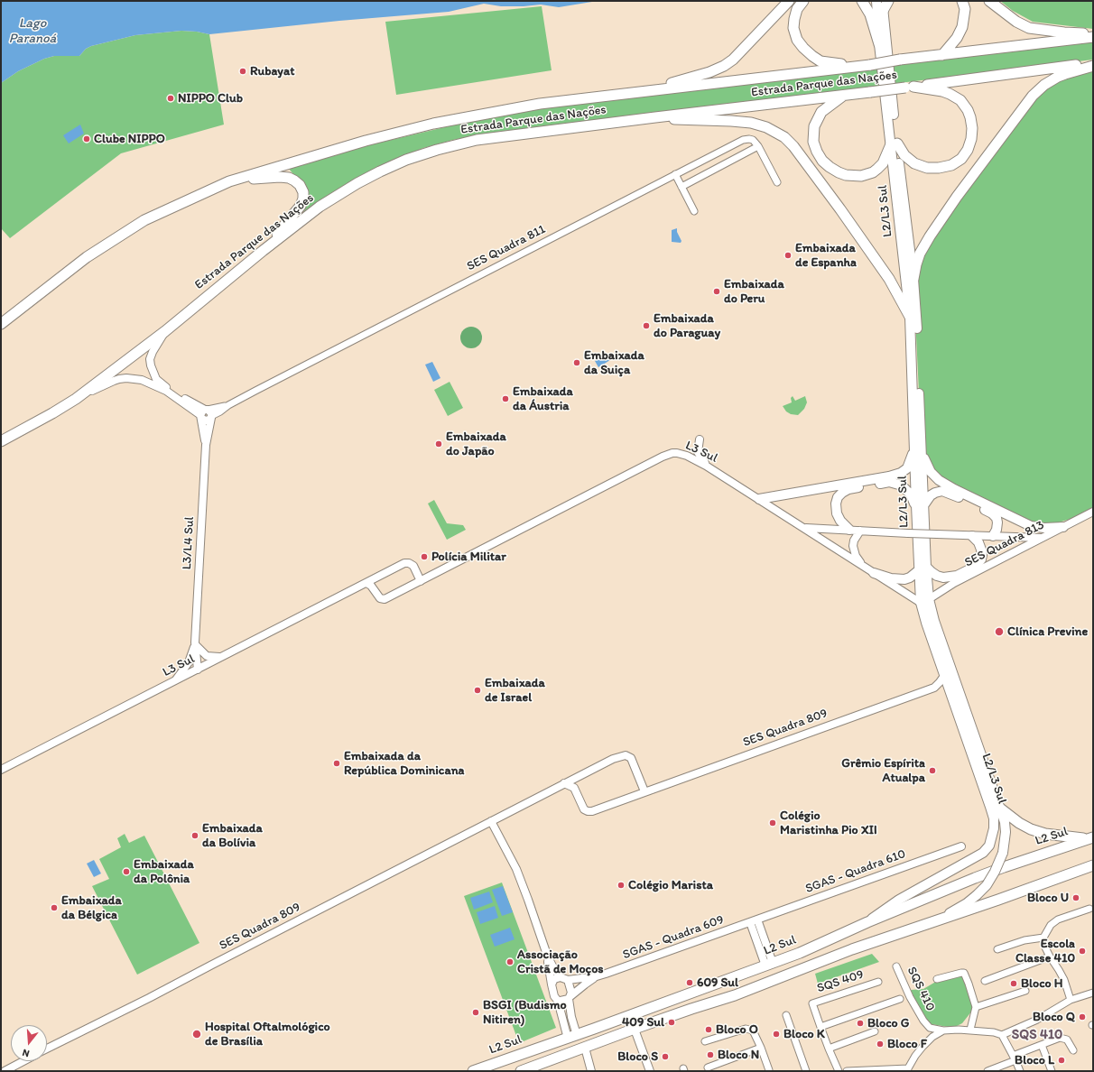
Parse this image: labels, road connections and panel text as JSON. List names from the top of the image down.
{
  "streets": {
    "main road": ["Estrada Parque das Nações", "L2/L3 Sul", "L2 Sul"],
    "street": [
      "SES Quadra 811",
      "L3 Sul",
      "L3/L4 Sul",
      "SES Quadra 813",
      "SES Quadra 809",
      "SGAS - Quadra 610",
      "SGAS - Quadra 609",
      "SQS 409",
      "SQS 410"
    ]
  },
  "crossings": [
    ["L2/L3 Sul", "L3 Sul"],
    ["L2/L3 Sul", "SES Quadra 813"],
    ["L2/L3 Sul", "L2 Sul"],
    ["SES Quadra 811", "L3/L4 Sul"],
    ["L3 Sul", "L3/L4 Sul"],
    ["L3 Sul", "SES Quadra 813"],
    ["SGAS - Quadra 610", "SGAS - Quadra 609"]
  ],
  "districts": ["SQS 410"],
  "water": ["Lago Paranoá"],
  "places": [
    "Rubayat",
    "NIPPO Club",
    "Clube NIPPO",
    "Embaixada de Espanha",
    "Embaixada do Peru",
    "Embaixada do Paraguay",
    "Embaixada da Suiça",
    "Embaixada da Áustria",
    "Embaixada do Japão",
    "Polícia Militar",
    "Clínica Previne",
    "Embaixada de Israel",
    "Embaixada da República Dominicana",
    "Grêmio Espírita Atualpa",
    "Colégio Maristinha Pio XII",
    "Embaixada da Bolívia",
    "Embaixada da Polônia",
    "Colégio Marista",
    "Bloco U",
    "Embaixada da Bélgica",
    "Escola Classe 410",
    "Associação Cristã de Moços",
    "609 Sul",
    "Bloco H",
    "BSGI (Budismo Nitiren)",
    "Bloco Q",
    "409 Sul",
    "Bloco G",
    "Bloco O",
    "Hospital Oftalmológico de Brasília",
    "Bloco K",
    "Bloco F",
    "Bloco N",
    "Bloco S",
    "Bloco L"
  ],
  "north": "bottom"
}
